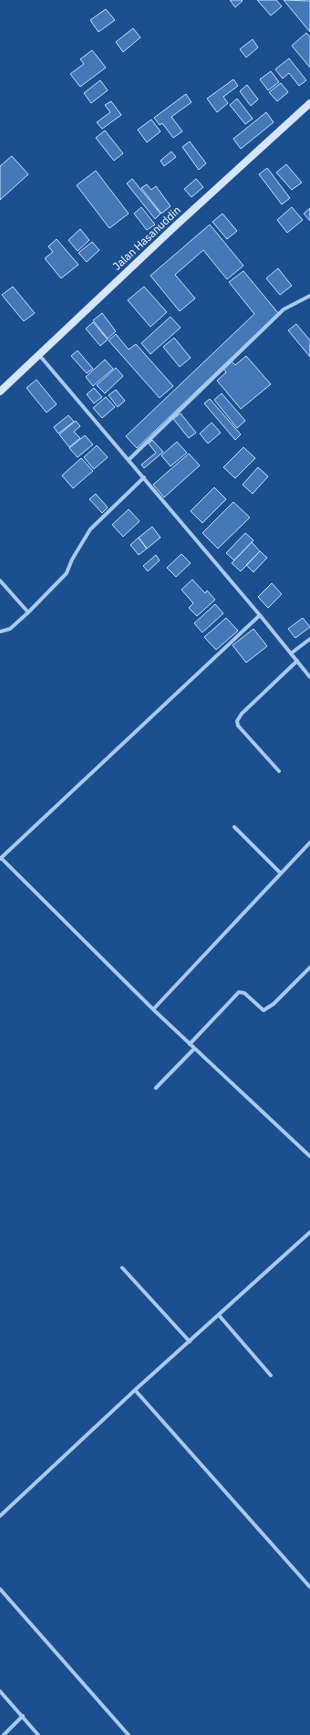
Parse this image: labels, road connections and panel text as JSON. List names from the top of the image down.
{
  "streets": {
    "main road": ["Jalan Hasanuddin"]
  }
}
